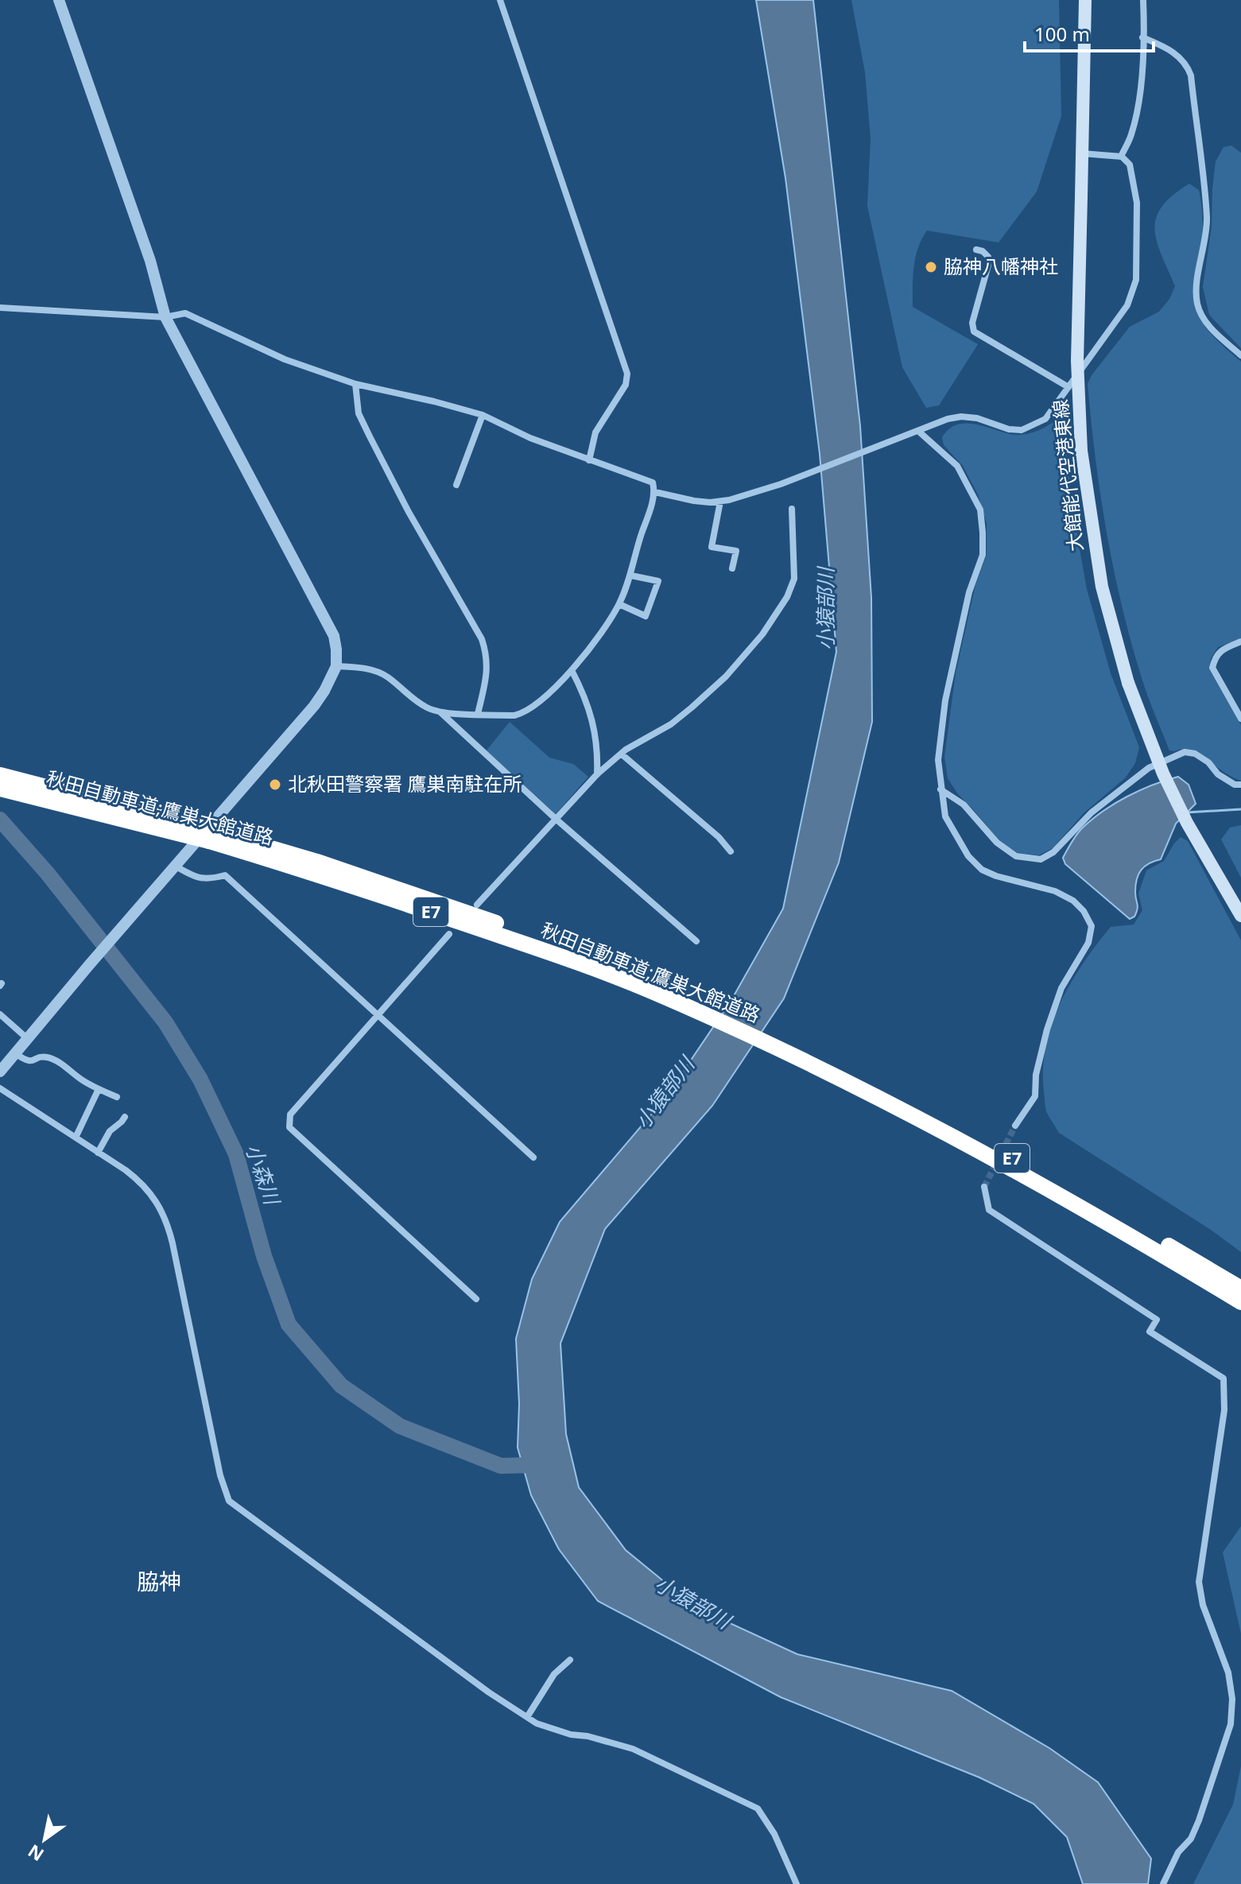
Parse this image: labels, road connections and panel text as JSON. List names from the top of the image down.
{
  "streets": {
    "highway": ["秋田自動車道;鷹巣大館道路", "E7"],
    "main road": ["大館能代空港東線"]
  },
  "districts": ["脇神"],
  "water": ["小猿部川", "小森川"],
  "places": ["脇神八幡神社", "北秋田警察署 鷹巣南駐在所"],
  "scale_bar": "100 m",
  "north": "bottom left"
}
